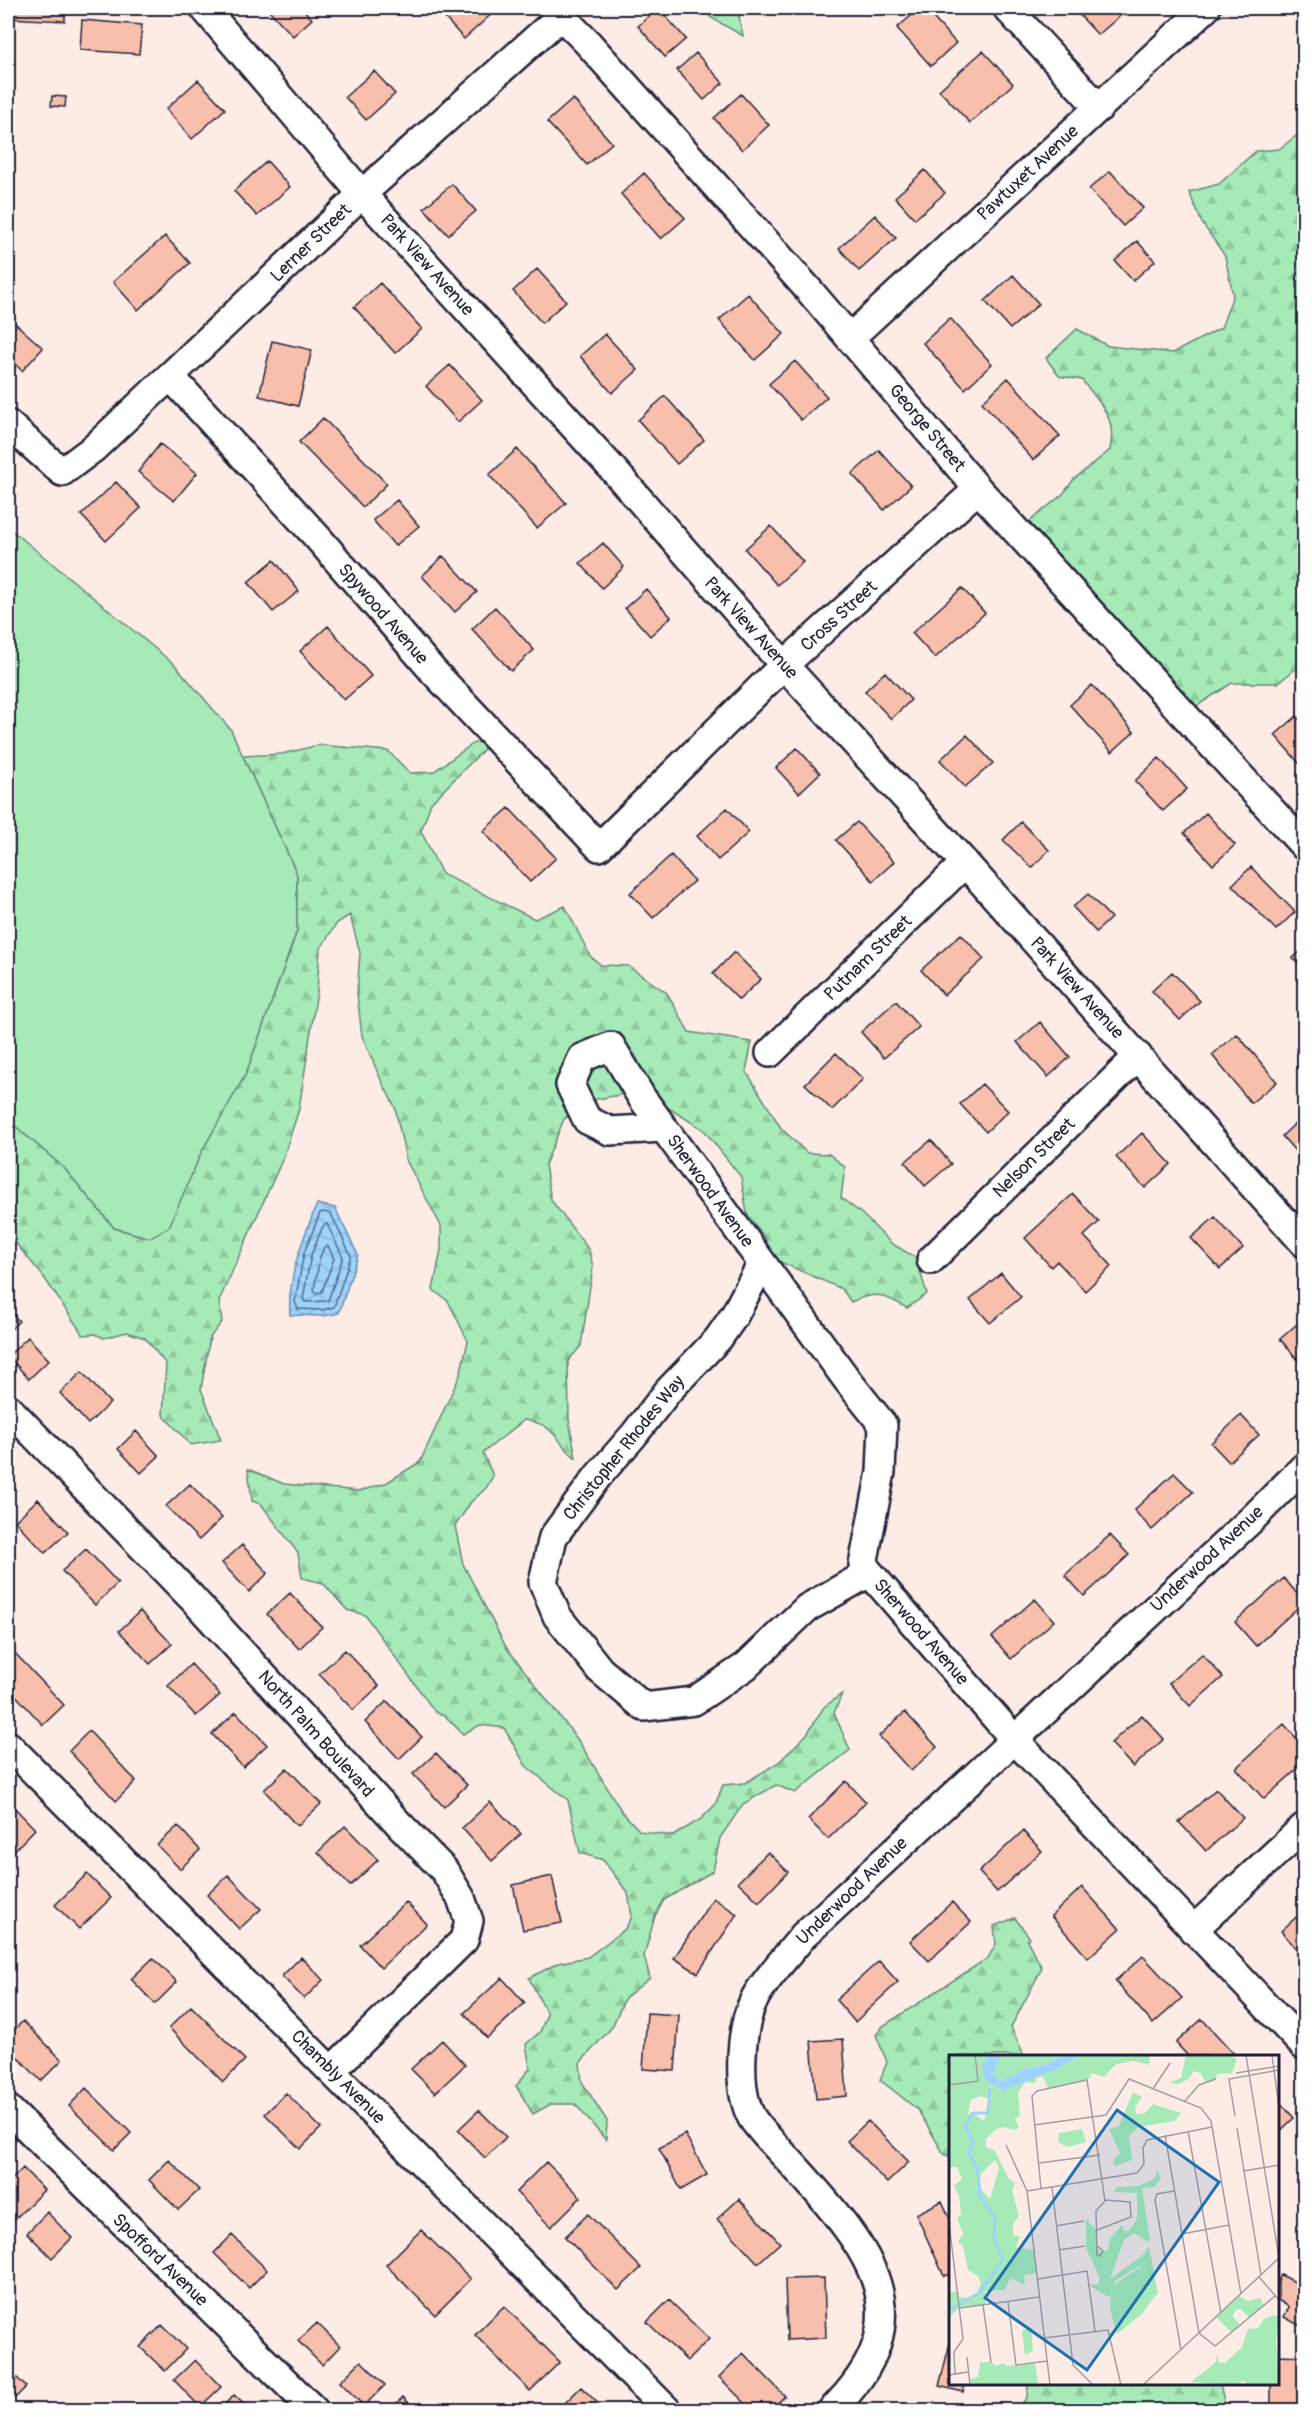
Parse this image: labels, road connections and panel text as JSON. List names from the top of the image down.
{
  "streets": {
    "street": [
      "Pawtuxet Avenue",
      "Lerner Street",
      "Park View Avenue",
      "George Street",
      "Spywood Avenue",
      "Cross Street",
      "Putnam Street",
      "Nelson Street",
      "Sherwood Avenue",
      "Christopher Rhodes Way",
      "Underwood Avenue",
      "North Palm Boulevard",
      "Chambly Avenue",
      "Spofford Avenue"
    ]
  },
  "crossings": [
    ["Pawtuxet Avenue", "George Street"],
    ["Lerner Street", "Park View Avenue"],
    ["Lerner Street", "George Street"],
    ["Lerner Street", "Spywood Avenue"],
    ["Park View Avenue", "Cross Street"],
    ["Park View Avenue", "Putnam Street"],
    ["Park View Avenue", "Nelson Street"],
    ["George Street", "Cross Street"],
    ["Spywood Avenue", "Cross Street"],
    ["Sherwood Avenue", "Christopher Rhodes Way"],
    ["Sherwood Avenue", "Underwood Avenue"],
    ["North Palm Boulevard", "Chambly Avenue"]
  ]
}
